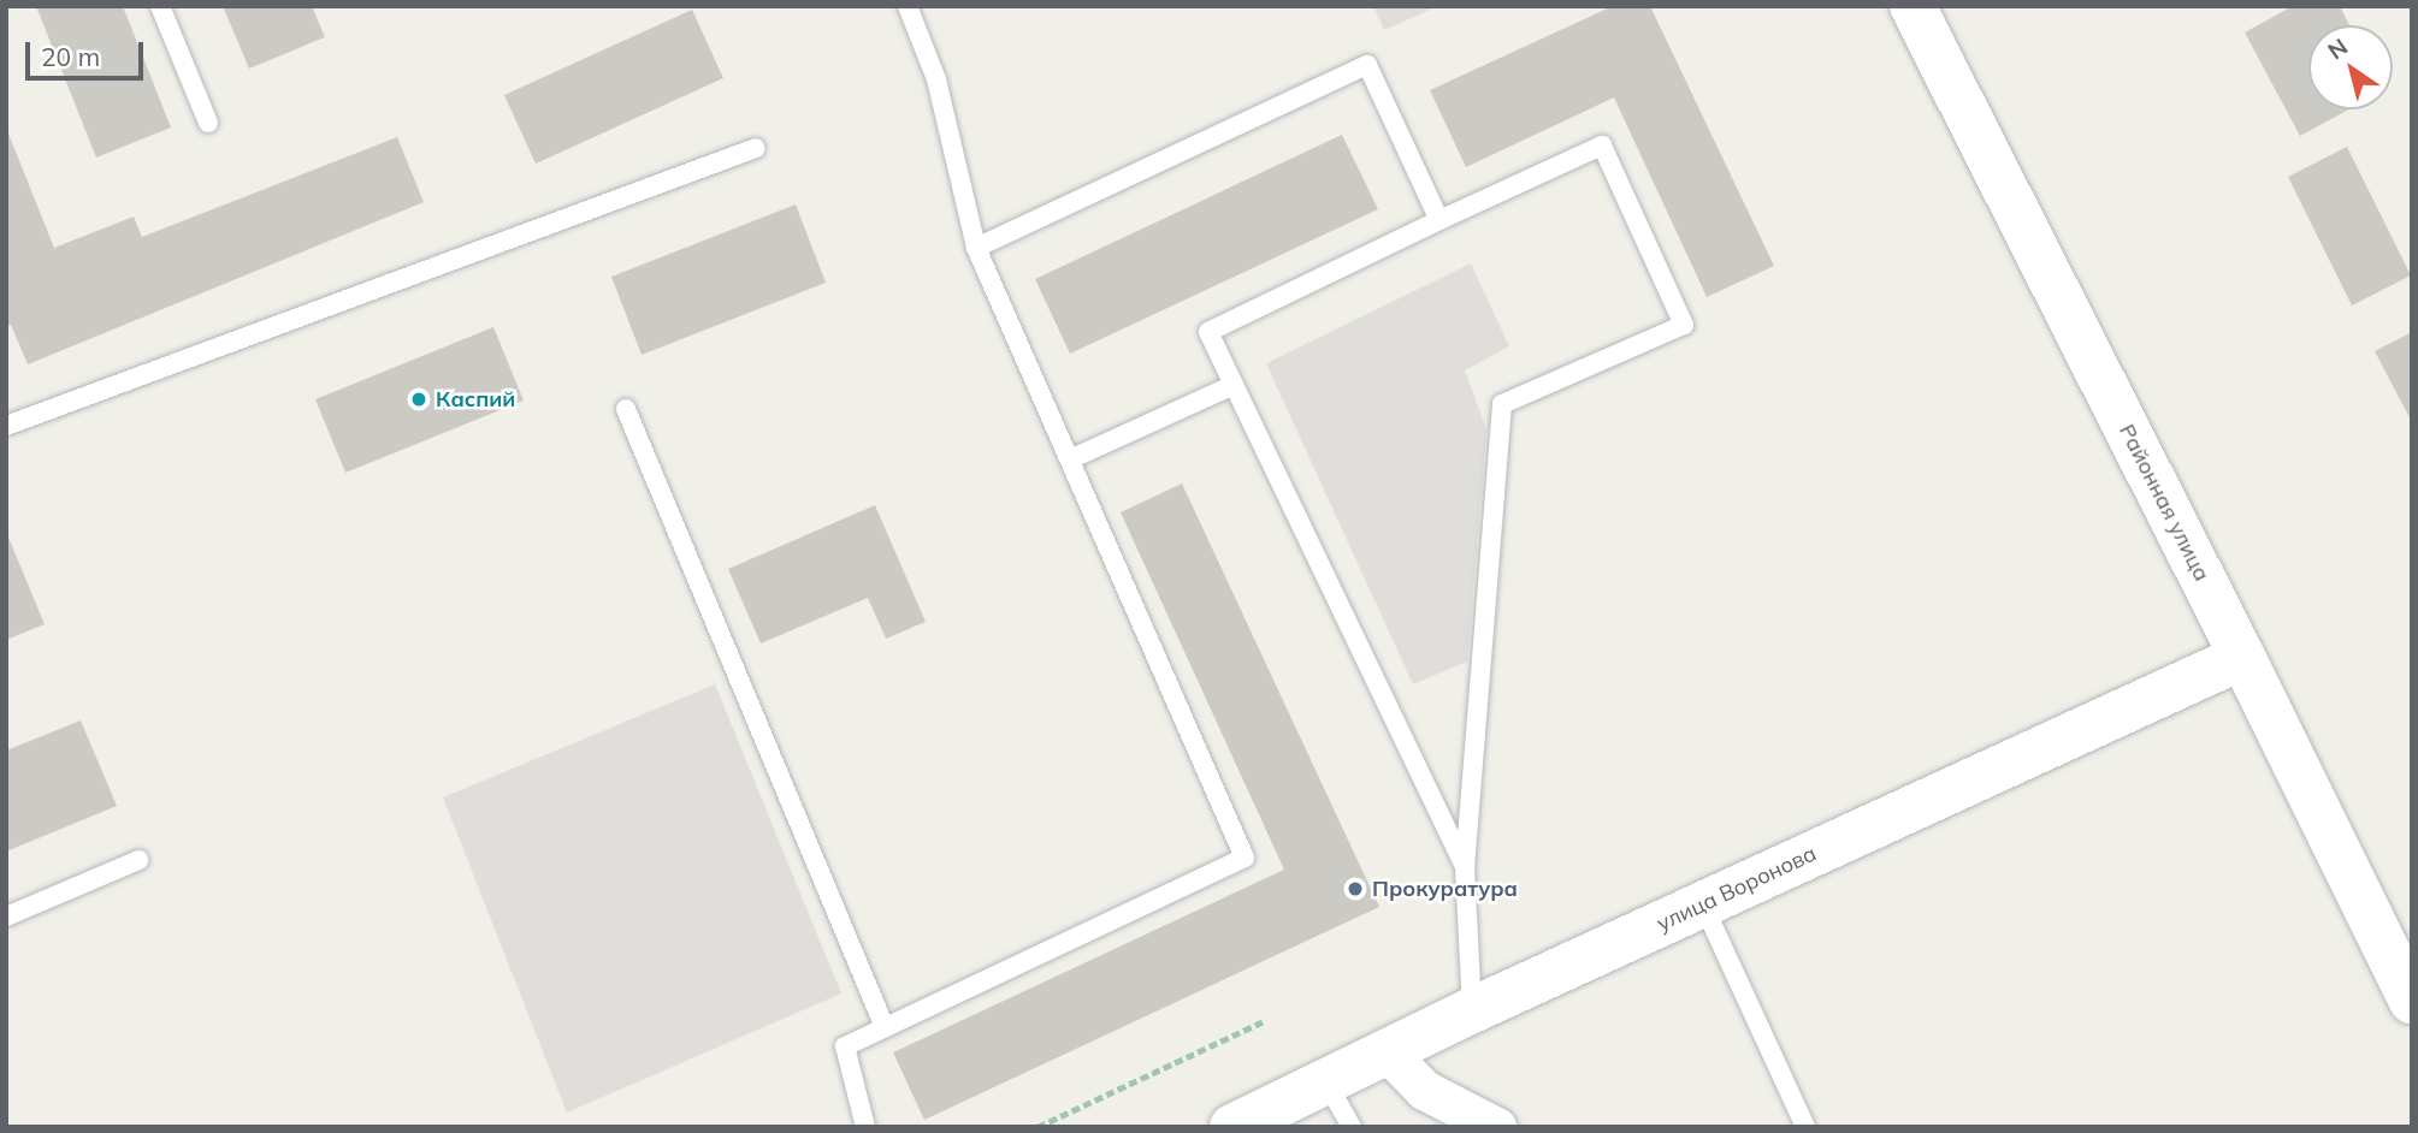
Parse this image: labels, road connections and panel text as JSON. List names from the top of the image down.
{
  "streets": {
    "street": ["Районная улица", "улица Воронова"]
  },
  "crossings": [
    ["Районная улица", "улица Воронова"]
  ],
  "places": ["Каспий", "Прокуратура"],
  "scale_bar": "20 m",
  "north": "top left"
}
